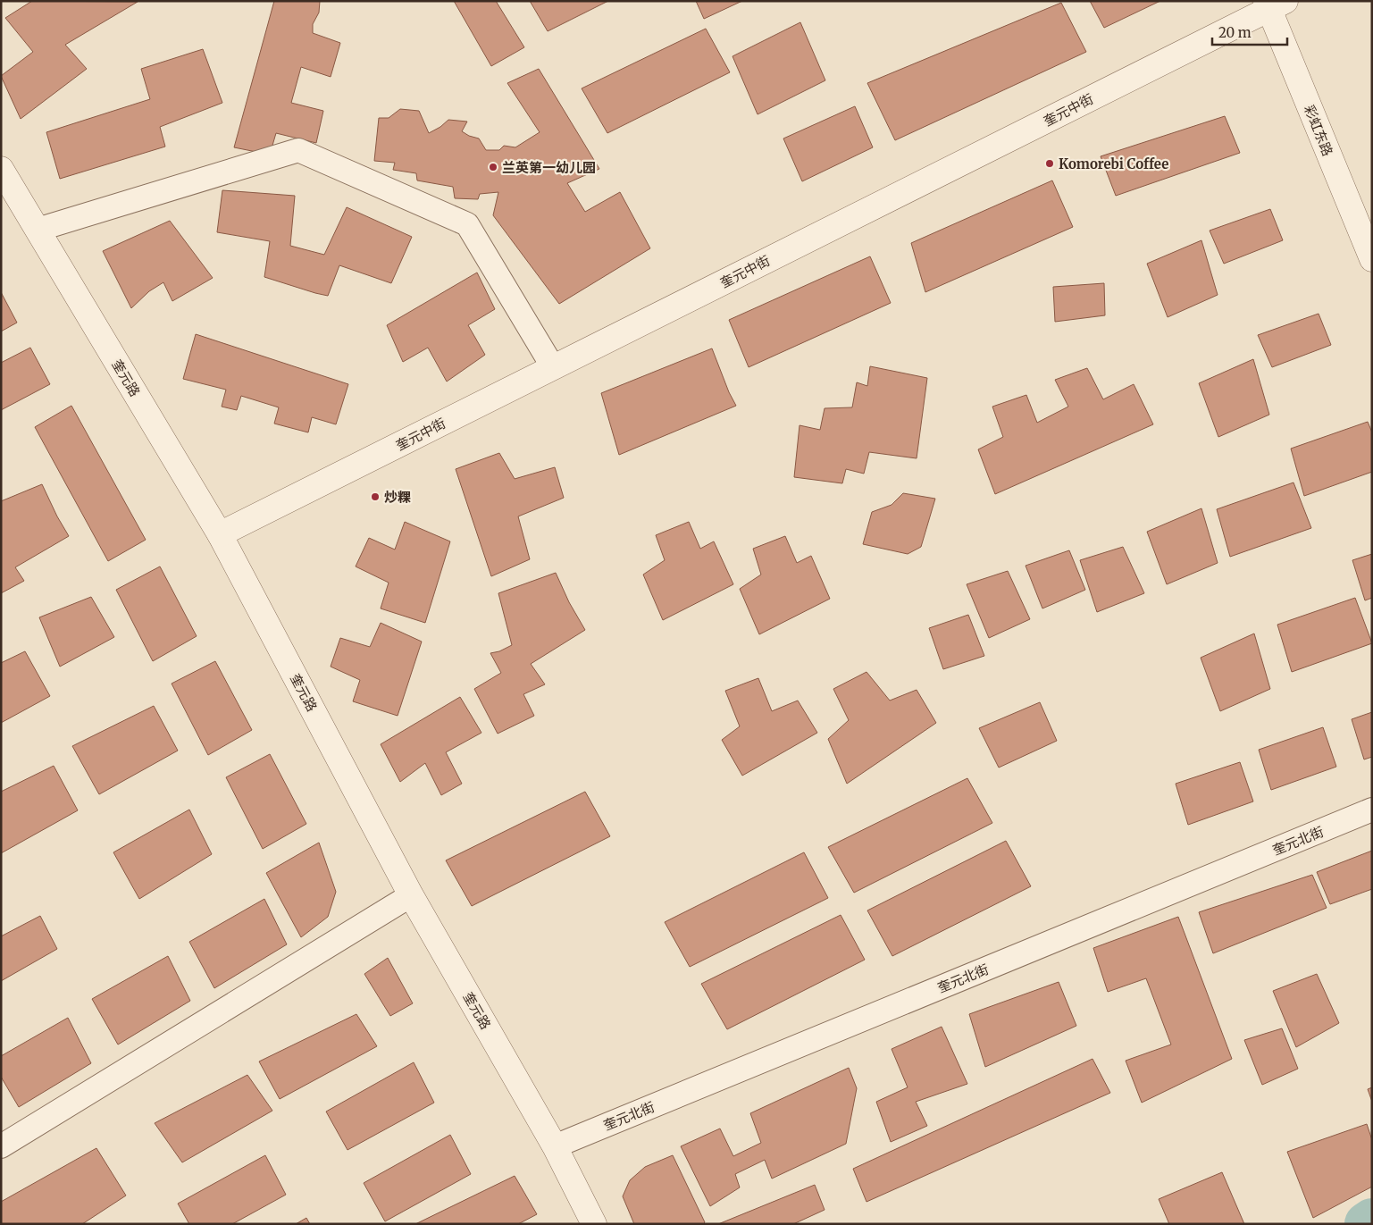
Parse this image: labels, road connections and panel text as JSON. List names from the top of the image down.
{
  "streets": {
    "street": [
      "奎元中街",
      "彩虹东路",
      "奎元路",
      "奎元北街"
    ]
  },
  "crossings": [
    ["奎元中街", "彩虹东路"],
    ["奎元中街", "奎元路"],
    ["奎元路", "奎元北街"]
  ],
  "places": ["Komorebi Coffee", "兰英第一幼儿园", "炒粿"],
  "scale_bar": "20 m"
}
